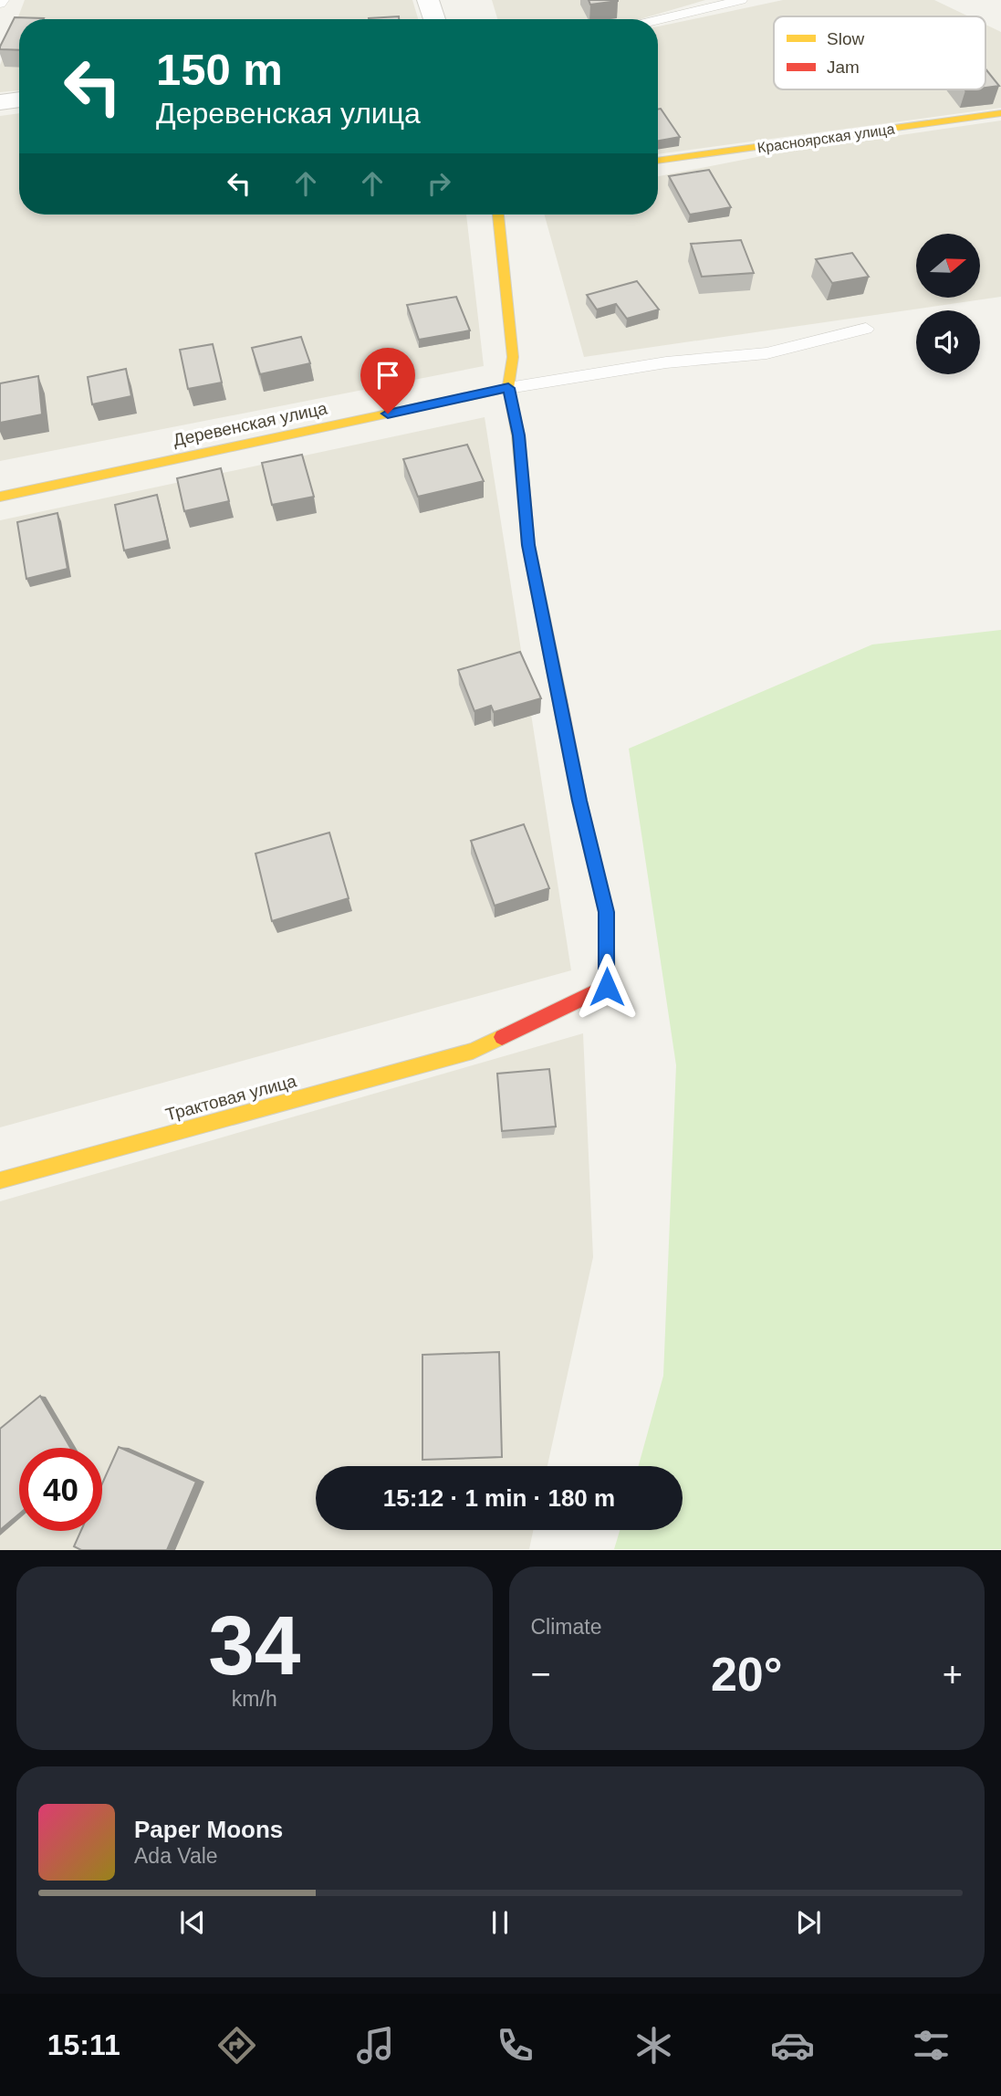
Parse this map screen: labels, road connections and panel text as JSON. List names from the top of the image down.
{
  "streets": {
    "street": ["Красноярская улица", "Деревенская улица", "Трактовая улица"]
  },
  "crossings": [
    ["Деревенская улица", "Трактовая улица"]
  ],
  "legend": ["Slow", "Jam"],
  "north": "right",
  "page": {
    "turn": ["150 m", "Деревенская улица"],
    "limit": "40",
    "trip": "15:12 · 1 min · 180 m",
    "tile": [
      ["34", "km/h"],
      "Climate"
    ],
    "heat": ["−", "20°", "+"],
    "song": ["Paper Moons", "Ada Vale"],
    "tabs": "15:11"
  }
}
